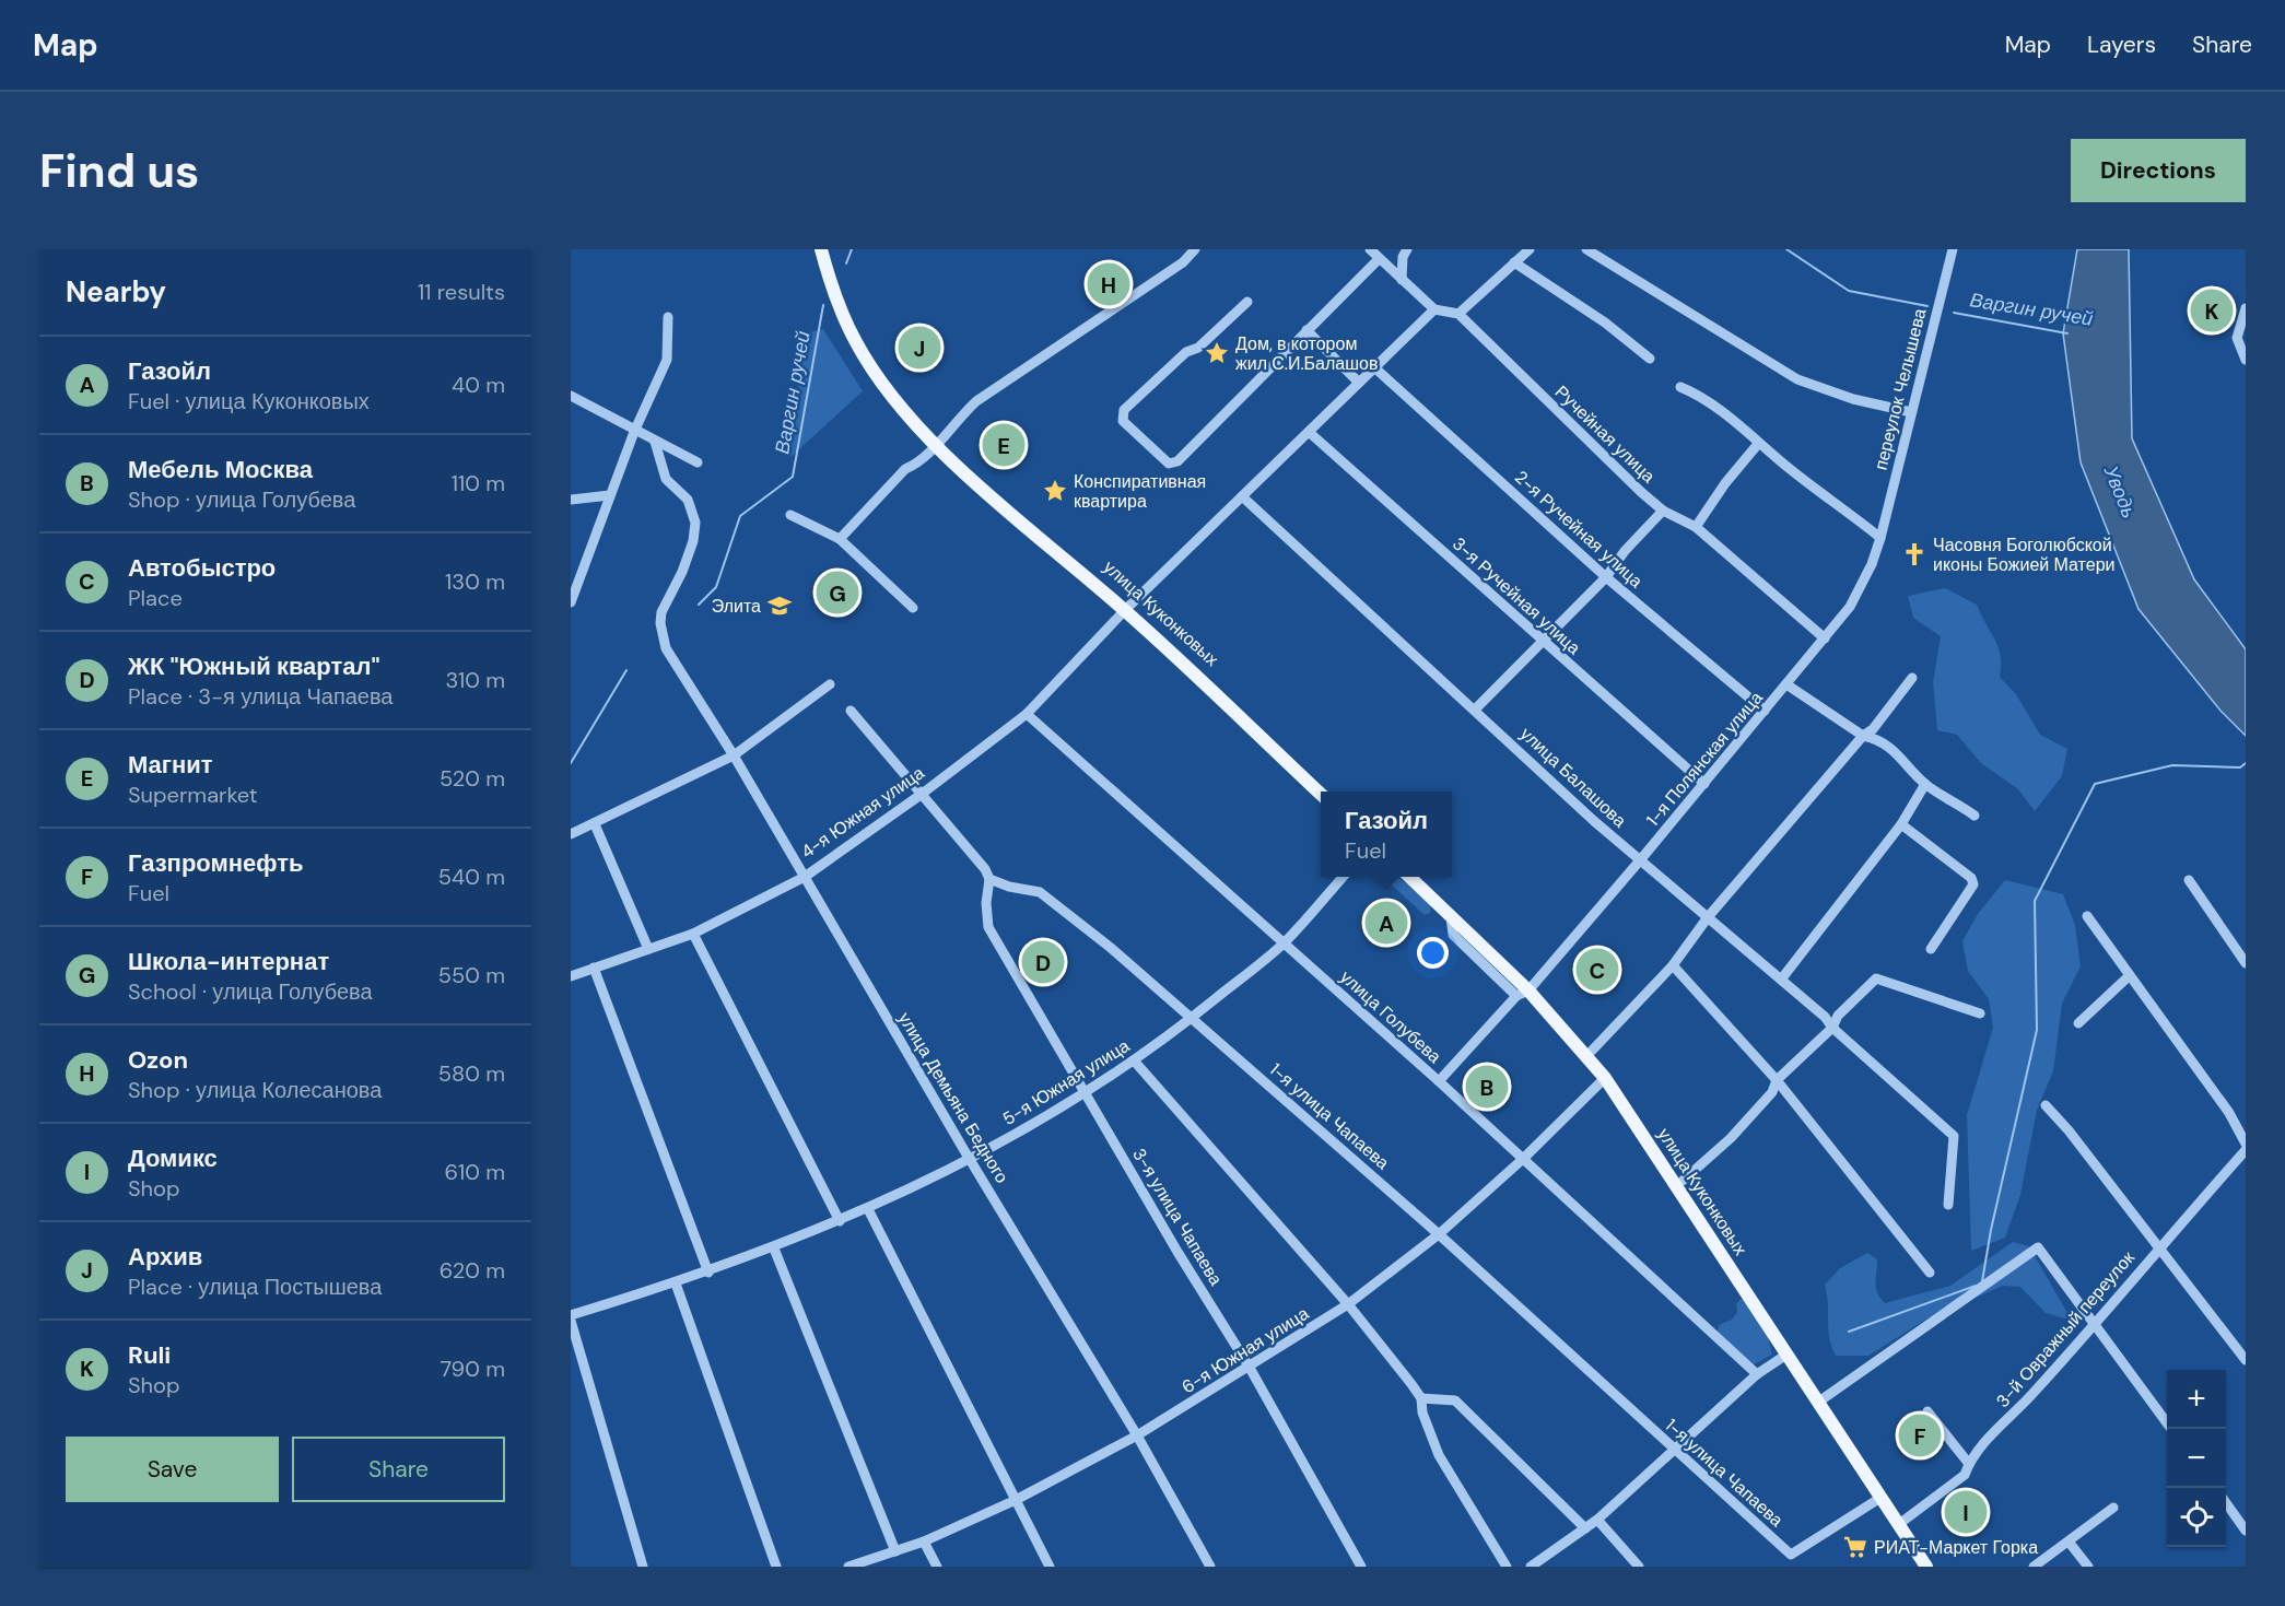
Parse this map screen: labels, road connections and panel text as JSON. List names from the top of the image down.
{
  "streets": {
    "main road": ["улица Куконковых"],
    "street": [
      "переулок Челышева",
      "Ручейная улица",
      "2-я Ручейная улица",
      "3-я Ручейная улица",
      "1-я Полянская улица",
      "улица Балашова",
      "4-я Южная улица",
      "улица Голубева",
      "5-я Южная улица",
      "улица Демьяна Бедного",
      "1-я улица Чапаева",
      "3-я улица Чапаева",
      "3-й Овражный переулок",
      "6-я Южная улица"
    ]
  },
  "crossings": [
    ["переулок Челышева", "1-я Полянская улица"],
    ["Ручейная улица", "1-я Полянская улица"],
    ["2-я Ручейная улица", "1-я Полянская улица"],
    ["2-я Ручейная улица", "4-я Южная улица"],
    ["3-я Ручейная улица", "1-я Полянская улица"],
    ["3-я Ручейная улица", "4-я Южная улица"],
    ["улица Куконковых", "1-я Полянская улица"],
    ["улица Куконковых", "4-я Южная улица"],
    ["улица Куконковых", "1-я улица Чапаева"],
    ["улица Куконковых", "3-й Овражный переулок"],
    ["улица Куконковых", "6-я Южная улица"],
    ["1-я Полянская улица", "улица Балашова"],
    ["1-я Полянская улица", "улица Голубева"],
    ["улица Балашова", "4-я Южная улица"],
    ["4-я Южная улица", "улица Голубева"],
    ["4-я Южная улица", "улица Демьяна Бедного"],
    ["улица Голубева", "5-я Южная улица"],
    ["улица Голубева", "6-я Южная улица"],
    ["5-я Южная улица", "улица Демьяна Бедного"],
    ["5-я Южная улица", "1-я улица Чапаева"],
    ["5-я Южная улица", "3-я улица Чапаева"],
    ["улица Демьяна Бедного", "6-я Южная улица"],
    ["1-я улица Чапаева", "3-я улица Чапаева"],
    ["1-я улица Чапаева", "6-я Южная улица"],
    ["3-я улица Чапаева", "6-я Южная улица"]
  ],
  "water": ["Варгин ручей", "Уводь"],
  "places": {
    "place": ["Дом, в котором жил С.И.Балашов", "Конспиративная квартира"],
    "church": ["Часовня Боголюбской иконы Божией Матери"],
    "school or university": ["Элита"],
    "supermarket": ["РИАТ-Маркет Горка"]
  },
  "page": {
    "header": "Map",
    "nav": ["Map", "Layers", "Share"],
    "buttons": [
      "Directions",
      ["Save", "Share"]
    ],
    "title": "Find us",
    "heading": ["Nearby", "11 results"],
    "pins": [
      "H",
      "K",
      "J",
      "E",
      "G",
      "A",
      "D",
      "C",
      "B",
      "F",
      "I"
    ],
    "list": [
      {
        "mark": "A",
        "name": "Газойл",
        "note": "Fuel · улица Куконковых",
        "value": "40 m"
      },
      {
        "mark": "B",
        "name": "Мебель Москва",
        "note": "Shop · улица Голубева",
        "value": "110 m"
      },
      {
        "mark": "C",
        "name": "Автобыстро",
        "note": "Place",
        "value": "130 m"
      },
      {
        "mark": "D",
        "name": "ЖК \"Южный квартал\"",
        "note": "Place · 3-я улица Чапаева",
        "value": "310 m"
      },
      {
        "mark": "E",
        "name": "Магнит",
        "note": "Supermarket",
        "value": "520 m"
      },
      {
        "mark": "F",
        "name": "Газпромнефть",
        "note": "Fuel",
        "value": "540 m"
      },
      {
        "mark": "G",
        "name": "Школа-интернат",
        "note": "School · улица Голубева",
        "value": "550 m"
      },
      {
        "mark": "H",
        "name": "Ozon",
        "note": "Shop · улица Колесанова",
        "value": "580 m"
      },
      {
        "mark": "I",
        "name": "Домикс",
        "note": "Shop",
        "value": "610 m"
      },
      {
        "mark": "J",
        "name": "Архив",
        "note": "Place · улица Постышева",
        "value": "620 m"
      },
      {
        "mark": "K",
        "name": "Ruli",
        "note": "Shop",
        "value": "790 m"
      }
    ],
    "popup": ["Газойл", "Fuel"],
    "map_buttons": ["+", "−"]
  }
}
